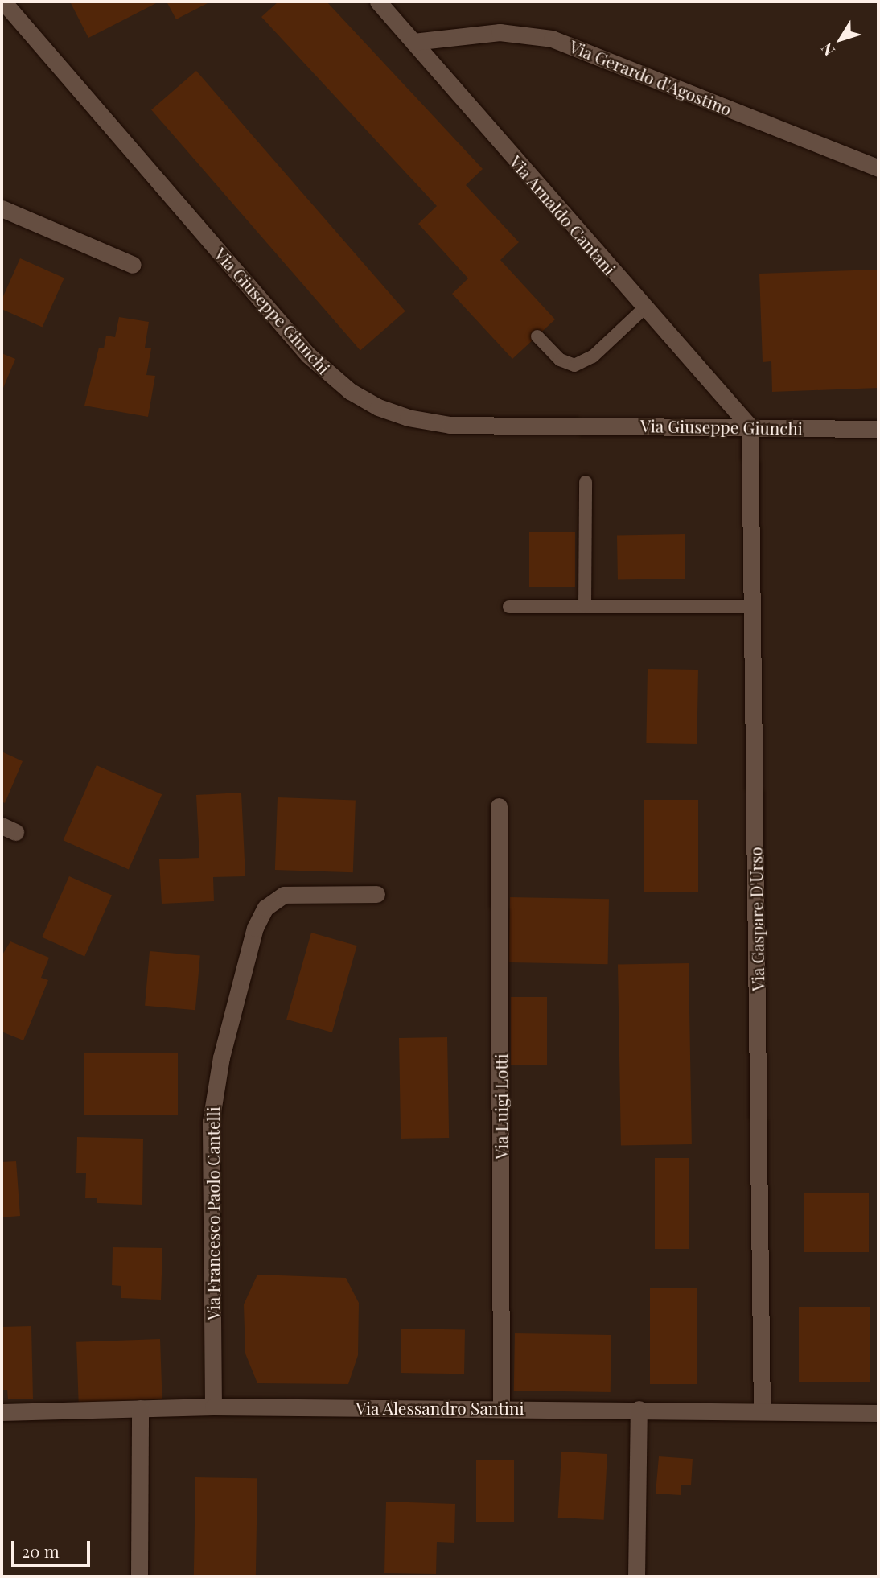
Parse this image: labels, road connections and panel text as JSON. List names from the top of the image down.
{
  "streets": {
    "street": [
      "Via Gerardo d'Agostino",
      "Via Arnaldo Cantani",
      "Via Giuseppe Giunchi",
      "Via Gaspare D'Urso",
      "Via Luigi Lotti",
      "Via Francesco Paolo Cantelli",
      "Via Alessandro Santini"
    ]
  },
  "crossings": [
    ["Via Gerardo d'Agostino", "Via Arnaldo Cantani"],
    ["Via Arnaldo Cantani", "Via Giuseppe Giunchi"],
    ["Via Arnaldo Cantani", "Via Gaspare D'Urso"],
    ["Via Giuseppe Giunchi", "Via Gaspare D'Urso"],
    ["Via Gaspare D'Urso", "Via Alessandro Santini"],
    ["Via Luigi Lotti", "Via Alessandro Santini"],
    ["Via Francesco Paolo Cantelli", "Via Alessandro Santini"]
  ],
  "scale_bar": "20 m",
  "north": "bottom left"
}
